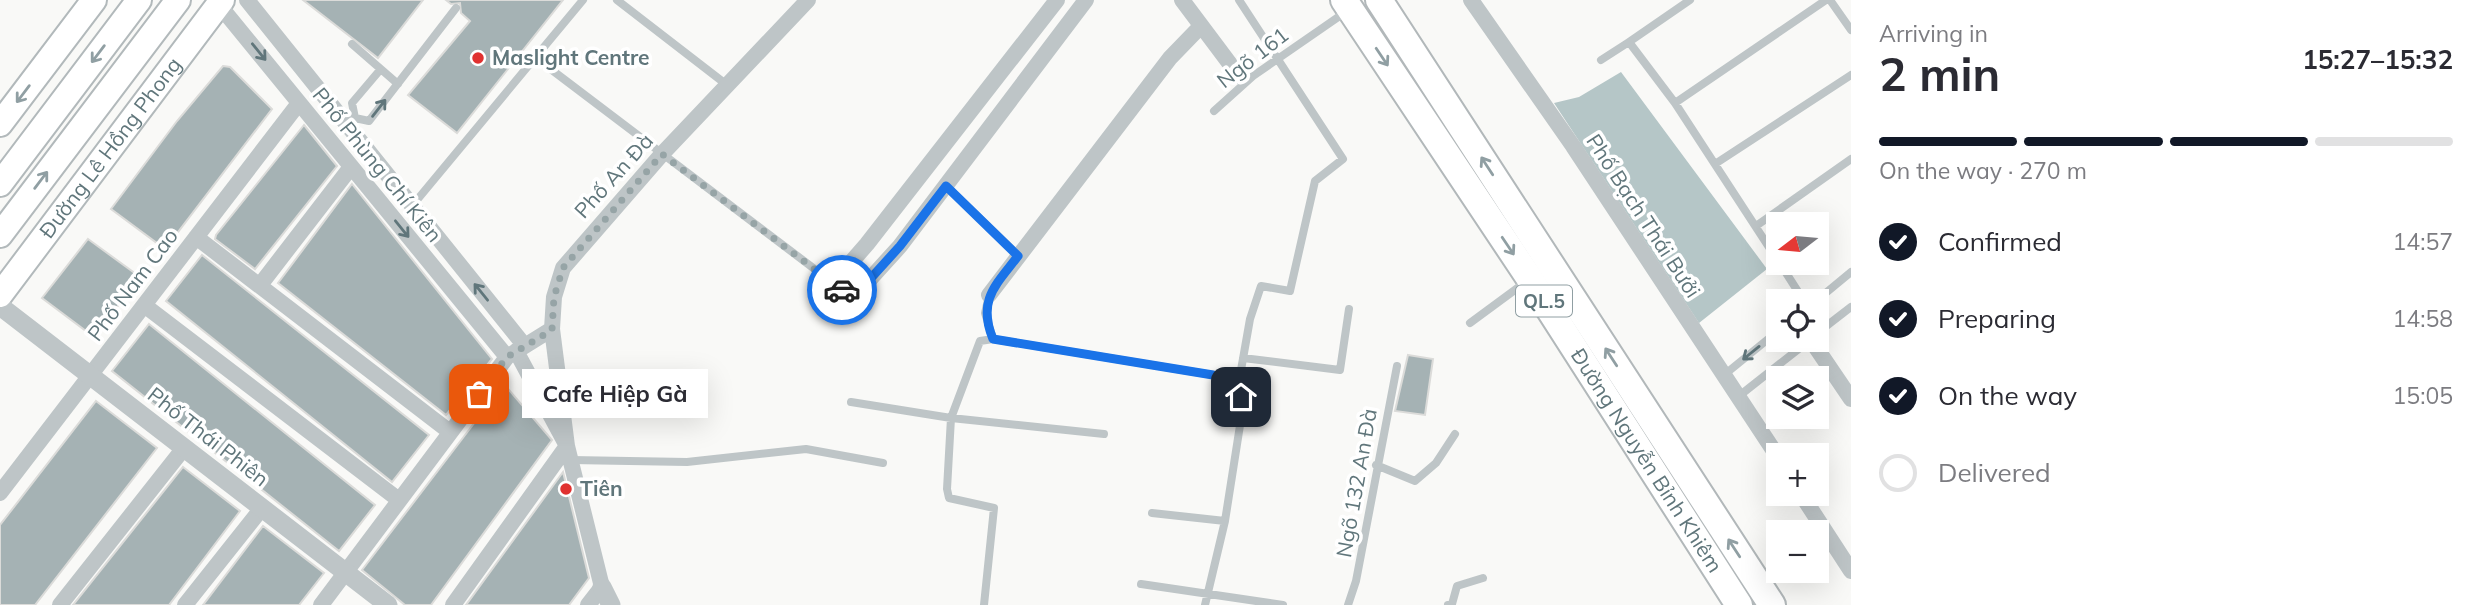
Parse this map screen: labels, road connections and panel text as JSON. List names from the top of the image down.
{
  "streets": {
    "highway": ["QL.5", "Đường Nguyễn Bỉnh Khiêm"],
    "main road": ["Đường Lê Hồng Phong"],
    "street": [
      "Phố Phùng Chí Kiên",
      "Phố An Đà",
      "Phố Bạch Thái Bưởi",
      "Phố Nam Cao",
      "Phố Thái Phiên"
    ],
    "lane": ["Ngõ 161", "Ngõ 132 An Đà"]
  },
  "crossings": [
    ["Ngõ 161", "Đường Nguyễn Bỉnh Khiêm"],
    ["Đường Lê Hồng Phong", "Phố Phùng Chí Kiên"],
    ["Phố Phùng Chí Kiên", "Phố Nam Cao"],
    ["Phố Nam Cao", "Phố Thái Phiên"]
  ],
  "places": ["Maslight Centre", "Cafe Hiệp Gà", "Tiên"],
  "north": "left",
  "page": {
    "heading": ["2 min", "Arriving in", "15:27–15:32"],
    "bar": "On the way · 270 m",
    "list": [
      ["Confirmed", "14:57"],
      ["Preparing", "14:58"],
      ["On the way", "15:05"],
      "Delivered"
    ],
    "map_buttons": ["+", "−"],
    "bubble": "Cafe Hiệp Gà"
  }
}
